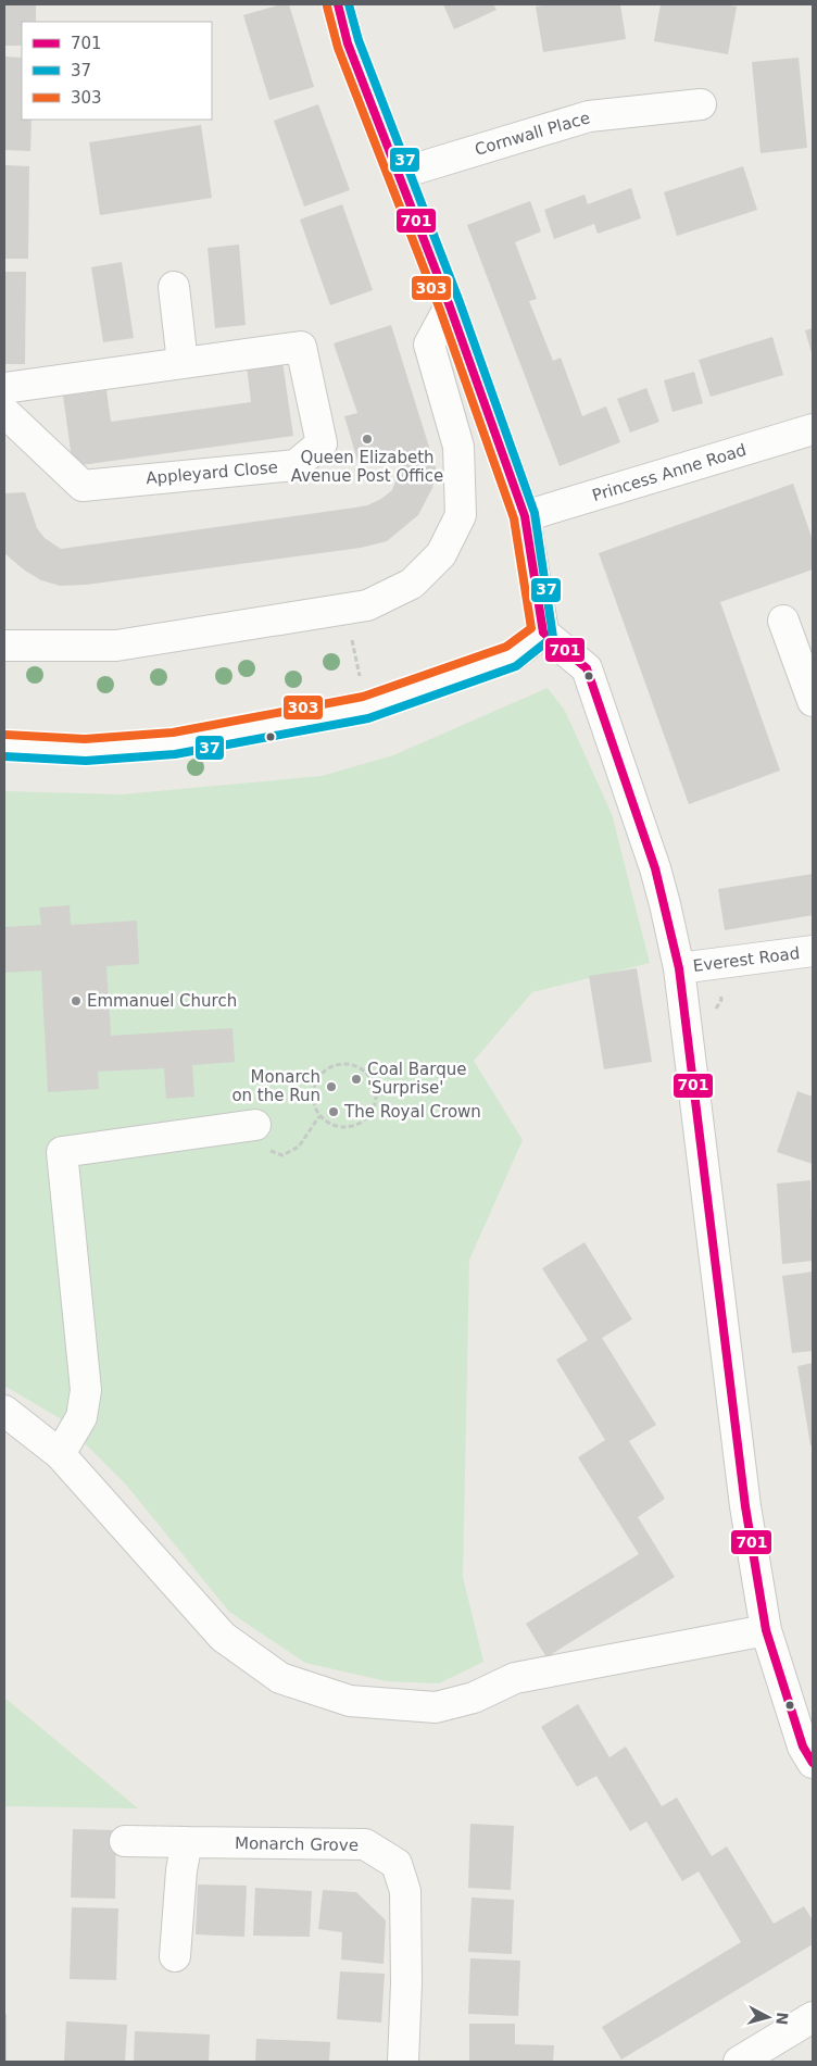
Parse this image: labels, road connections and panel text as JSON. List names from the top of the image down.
{
  "streets": {
    "street": [
      "Cornwall Place",
      "Appleyard Close",
      "Princess Anne Road",
      "Everest Road",
      "Monarch Grove"
    ]
  },
  "places": [
    "Queen Elizabeth Avenue Post Office",
    "Emmanuel Church",
    "Coal Barque 'Surprise'",
    "Monarch on the Run",
    "The Royal Crown"
  ],
  "lines": ["transit line 701", "transit line 37", "transit line 303"],
  "legend": ["701", "37", "303"],
  "north": "right"
}
